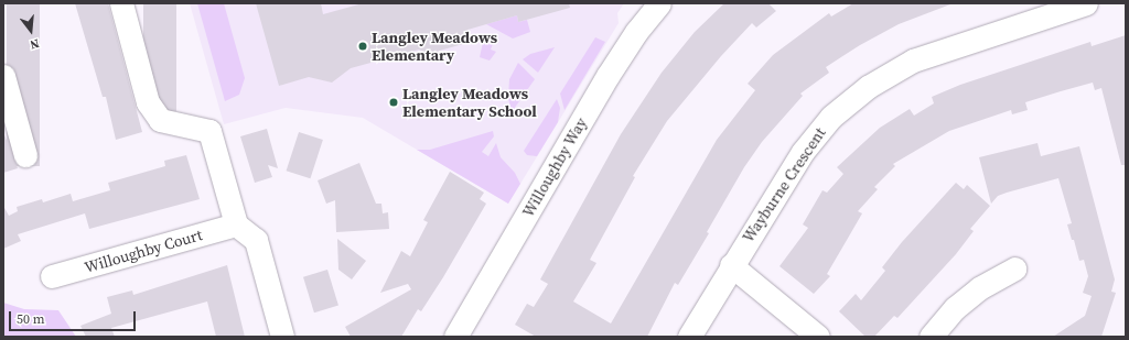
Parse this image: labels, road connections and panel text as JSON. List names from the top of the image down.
{
  "streets": {
    "street": ["Willoughby Way", "Wayburne Crescent", "Willoughby Court"]
  },
  "places": ["Langley Meadows Elementary", "Langley Meadows Elementary School"],
  "scale_bar": "50 m",
  "north": "bottom"
}
